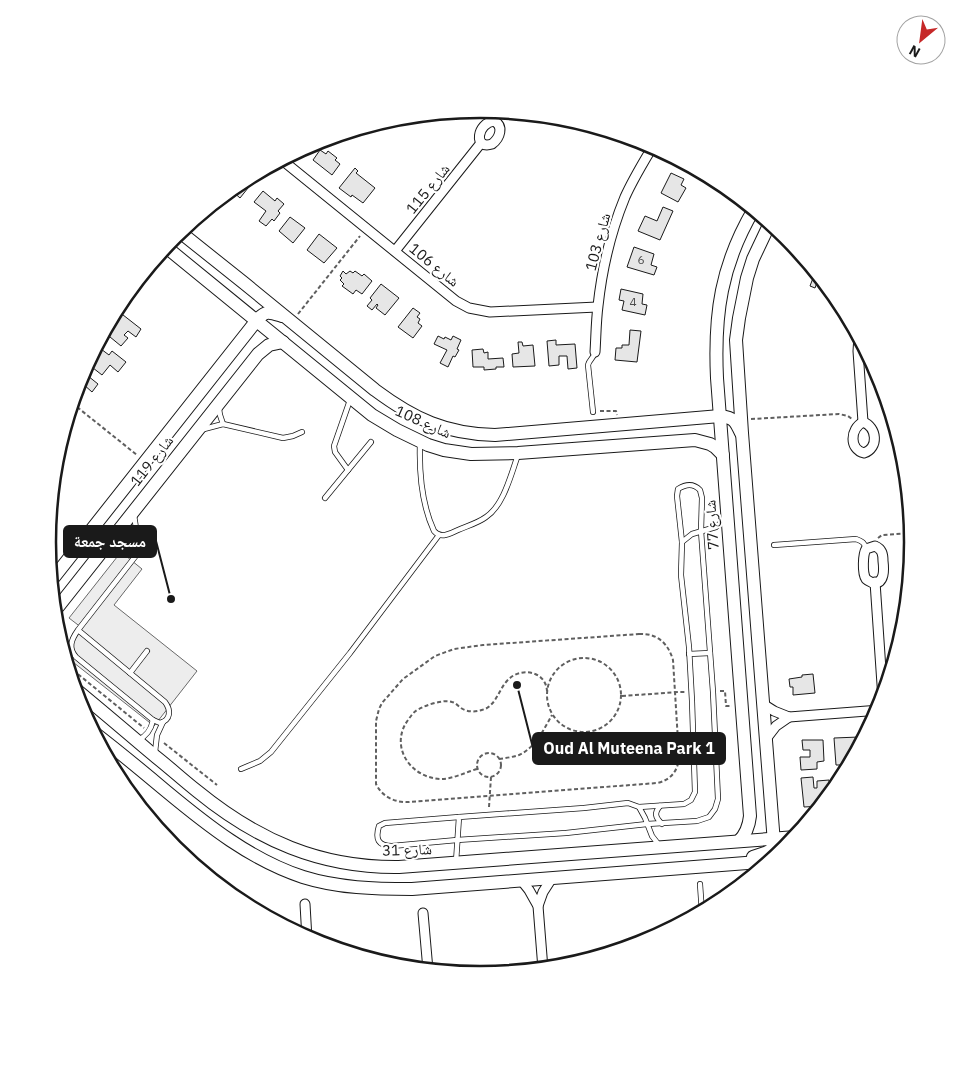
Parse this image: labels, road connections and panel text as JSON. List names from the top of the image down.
{
  "streets": {
    "street": [
      "شارع 115",
      "شارع 103",
      "شارع 106",
      "شارع 108",
      "شارع 119",
      "شارع 77",
      "شارع 31"
    ]
  },
  "crossings": [
    ["شارع 115", "شارع 106"],
    ["شارع 103", "شارع 106"],
    ["شارع 108", "شارع 119"],
    ["شارع 108", "شارع 77"],
    ["شارع 77", "شارع 31"]
  ],
  "places": ["مسجد جمعة", "Oud Al Muteena Park 1"],
  "house_numbers": ["6", "4"],
  "north": "bottom left"
}
